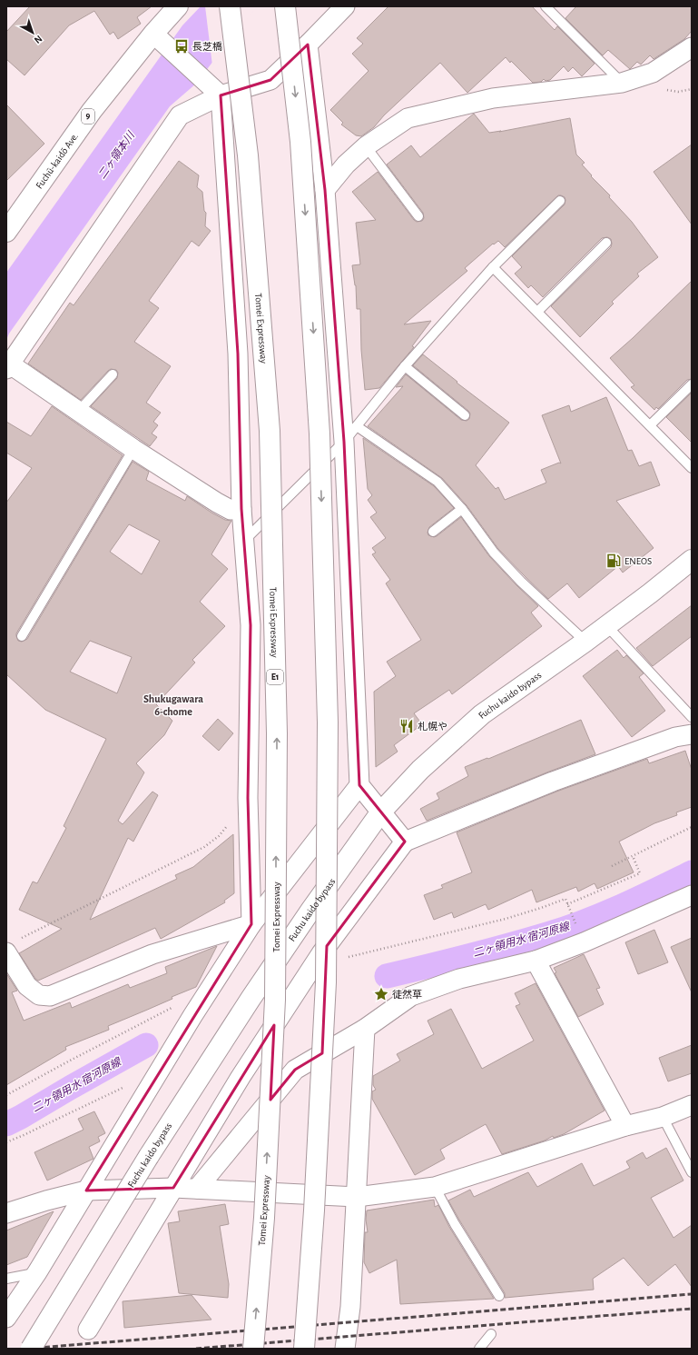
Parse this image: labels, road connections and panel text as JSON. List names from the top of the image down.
{
  "streets": {
    "main road": [
      "9",
      "Fuchū-kaidō Ave.",
      "Tomei Expressway",
      "E1",
      "Fuchu kaido bypass"
    ]
  },
  "districts": ["Shukugawara 6-chome"],
  "water": ["二ヶ領本川", "二ヶ領用水 宿河原線"],
  "places": {
    "bus stop": ["長芝橋"],
    "fuel station": ["ENEOS"],
    "restaurant": ["札幌や"],
    "place": ["徒然草"]
  },
  "north": "bottom right"
}
